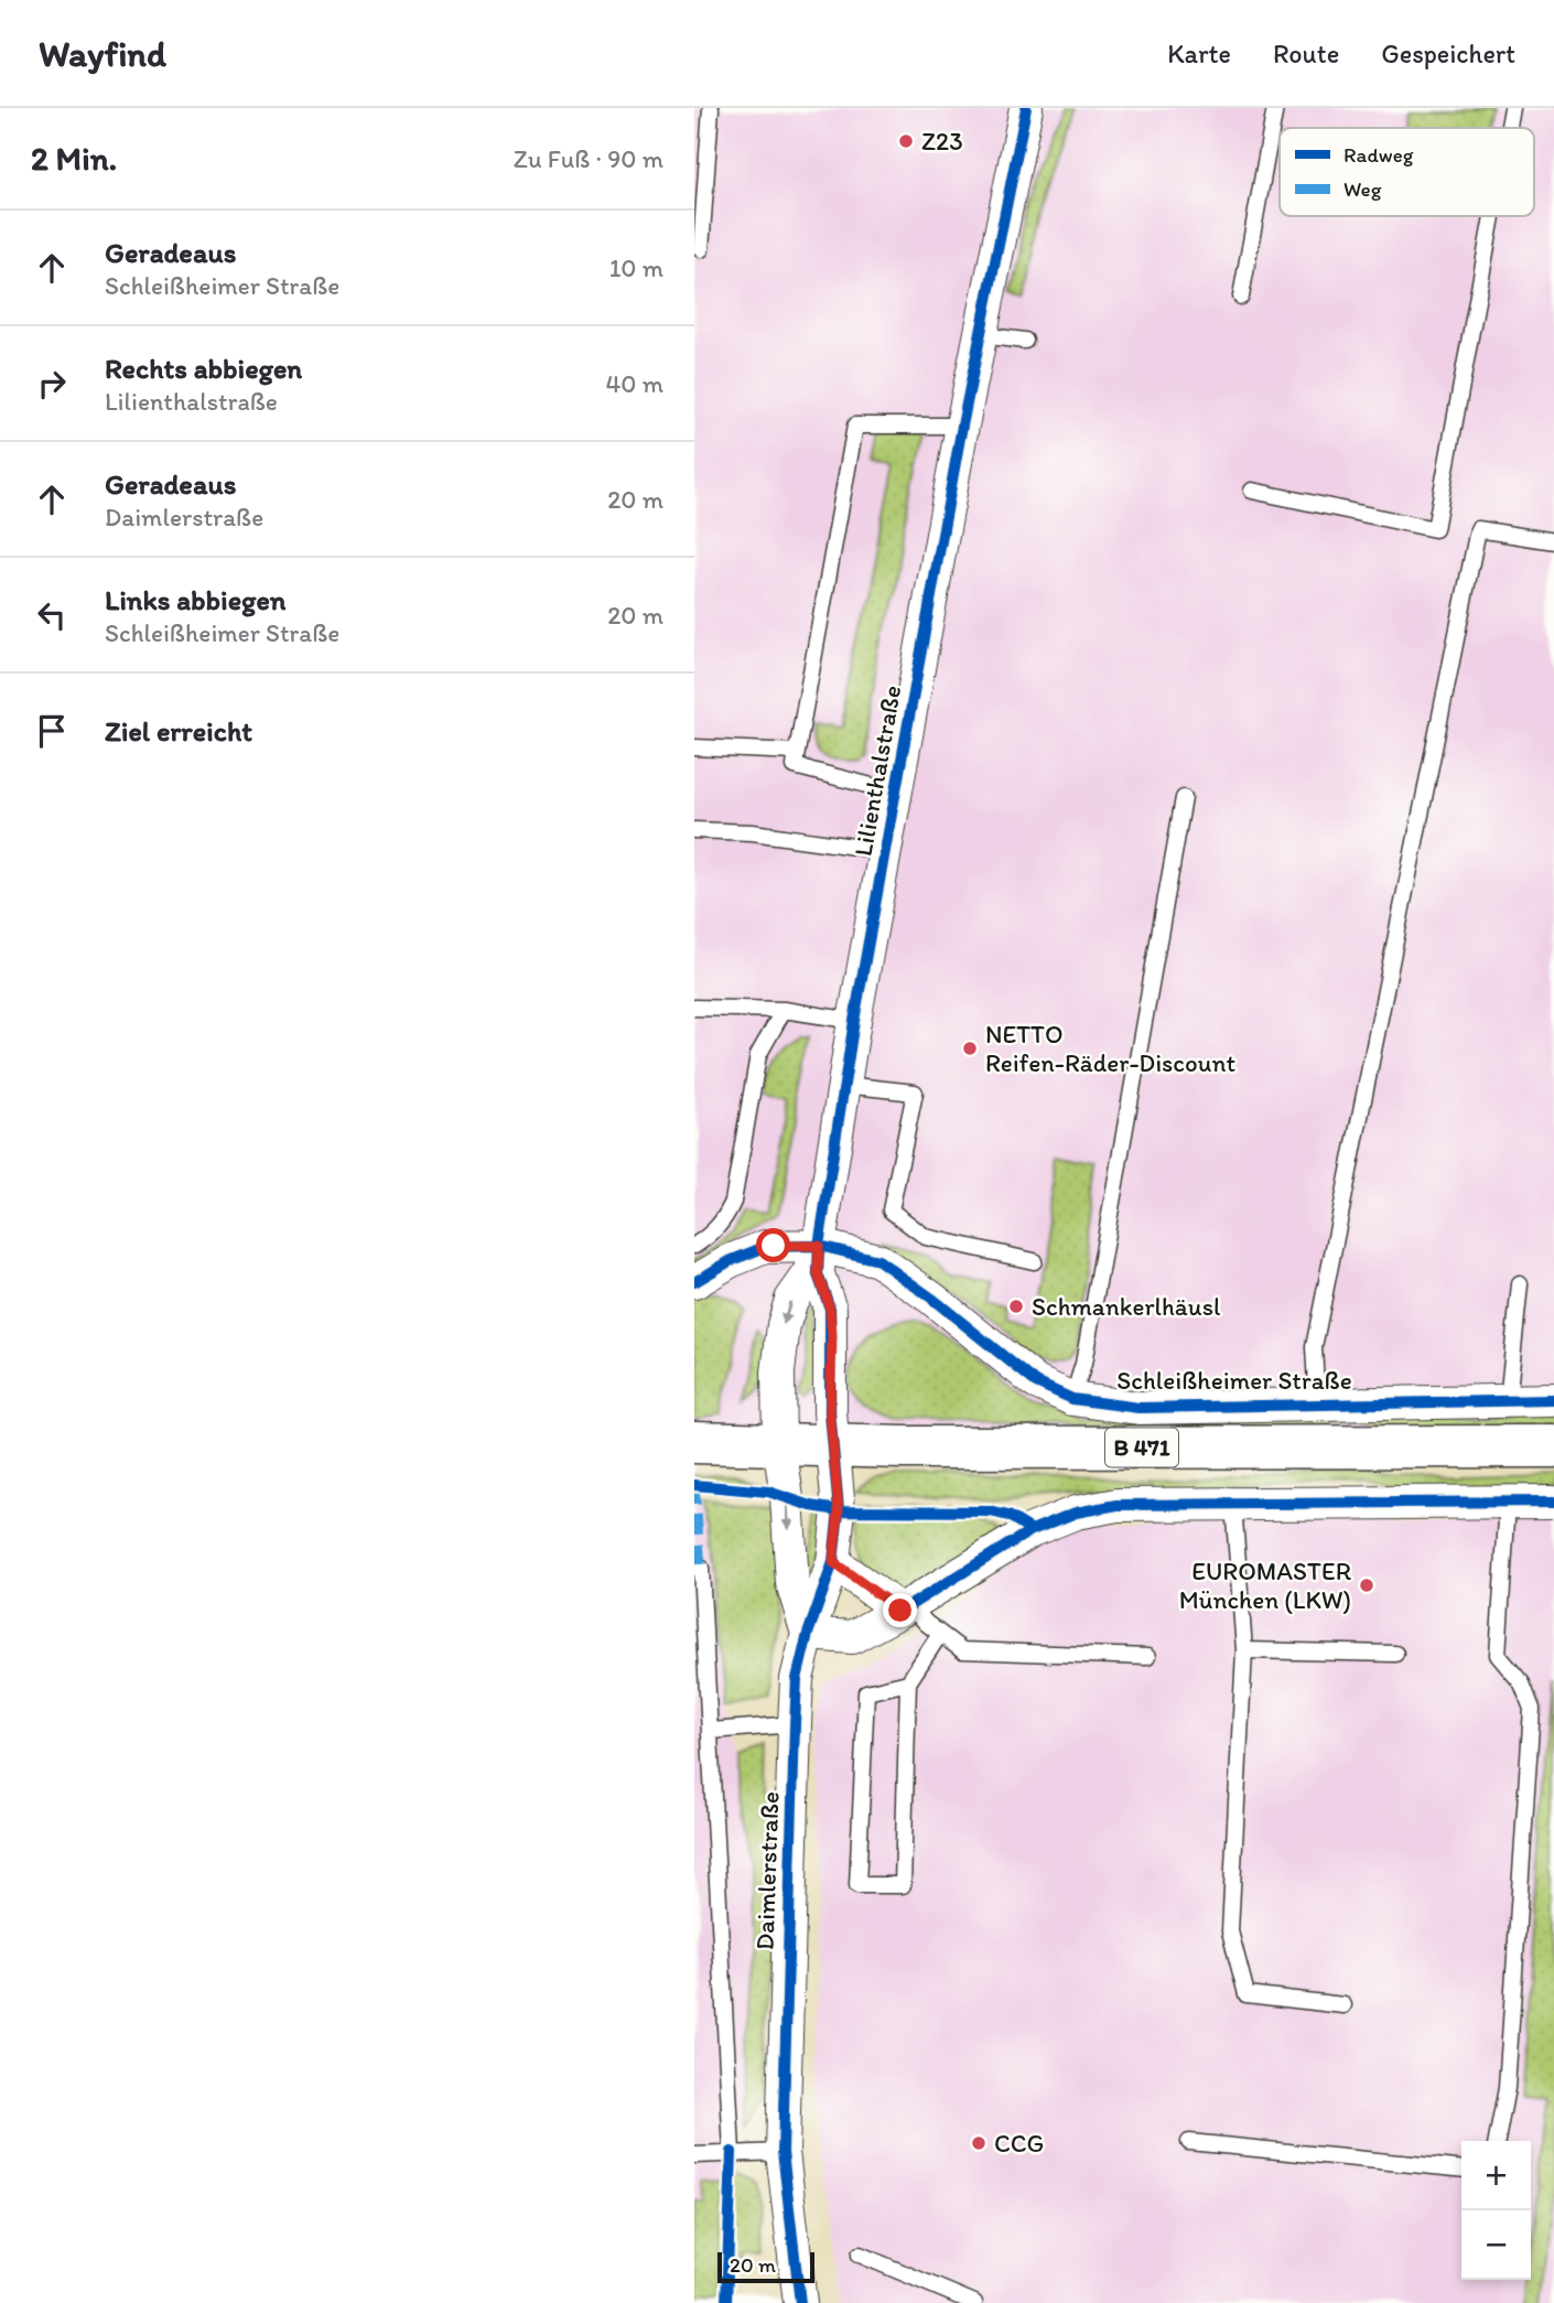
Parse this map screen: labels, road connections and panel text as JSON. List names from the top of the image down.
{
  "streets": {
    "main road": ["B 471"],
    "street": ["Lilienthalstraße", "Schleißheimer Straße", "Daimlerstraße"]
  },
  "crossings": [
    ["Lilienthalstraße", "Schleißheimer Straße"],
    ["Lilienthalstraße", "B 471"],
    ["Lilienthalstraße", "Daimlerstraße"],
    ["B 471", "Daimlerstraße"]
  ],
  "places": [
    "Z23",
    "NETTO Reifen-Räder-Discount",
    "Schmankerlhäusl",
    "EUROMASTER München (LKW)",
    "CCG"
  ],
  "legend": ["Radweg", "Weg"],
  "scale_bar": "20 m",
  "page": {
    "header": "Wayfind",
    "nav": ["Karte", "Route", "Gespeichert"],
    "heading": ["2 Min.", "Zu Fuß · 90 m"],
    "list": [
      ["Geradeaus", "Schleißheimer Straße", "10 m"],
      ["Rechts abbiegen", "Lilienthalstraße", "40 m"],
      ["Geradeaus", "Daimlerstraße", "20 m"],
      ["Links abbiegen", "Schleißheimer Straße", "20 m"],
      "Ziel erreicht"
    ],
    "map_buttons": ["+", "−"],
    "scale": "20 m"
  }
}
